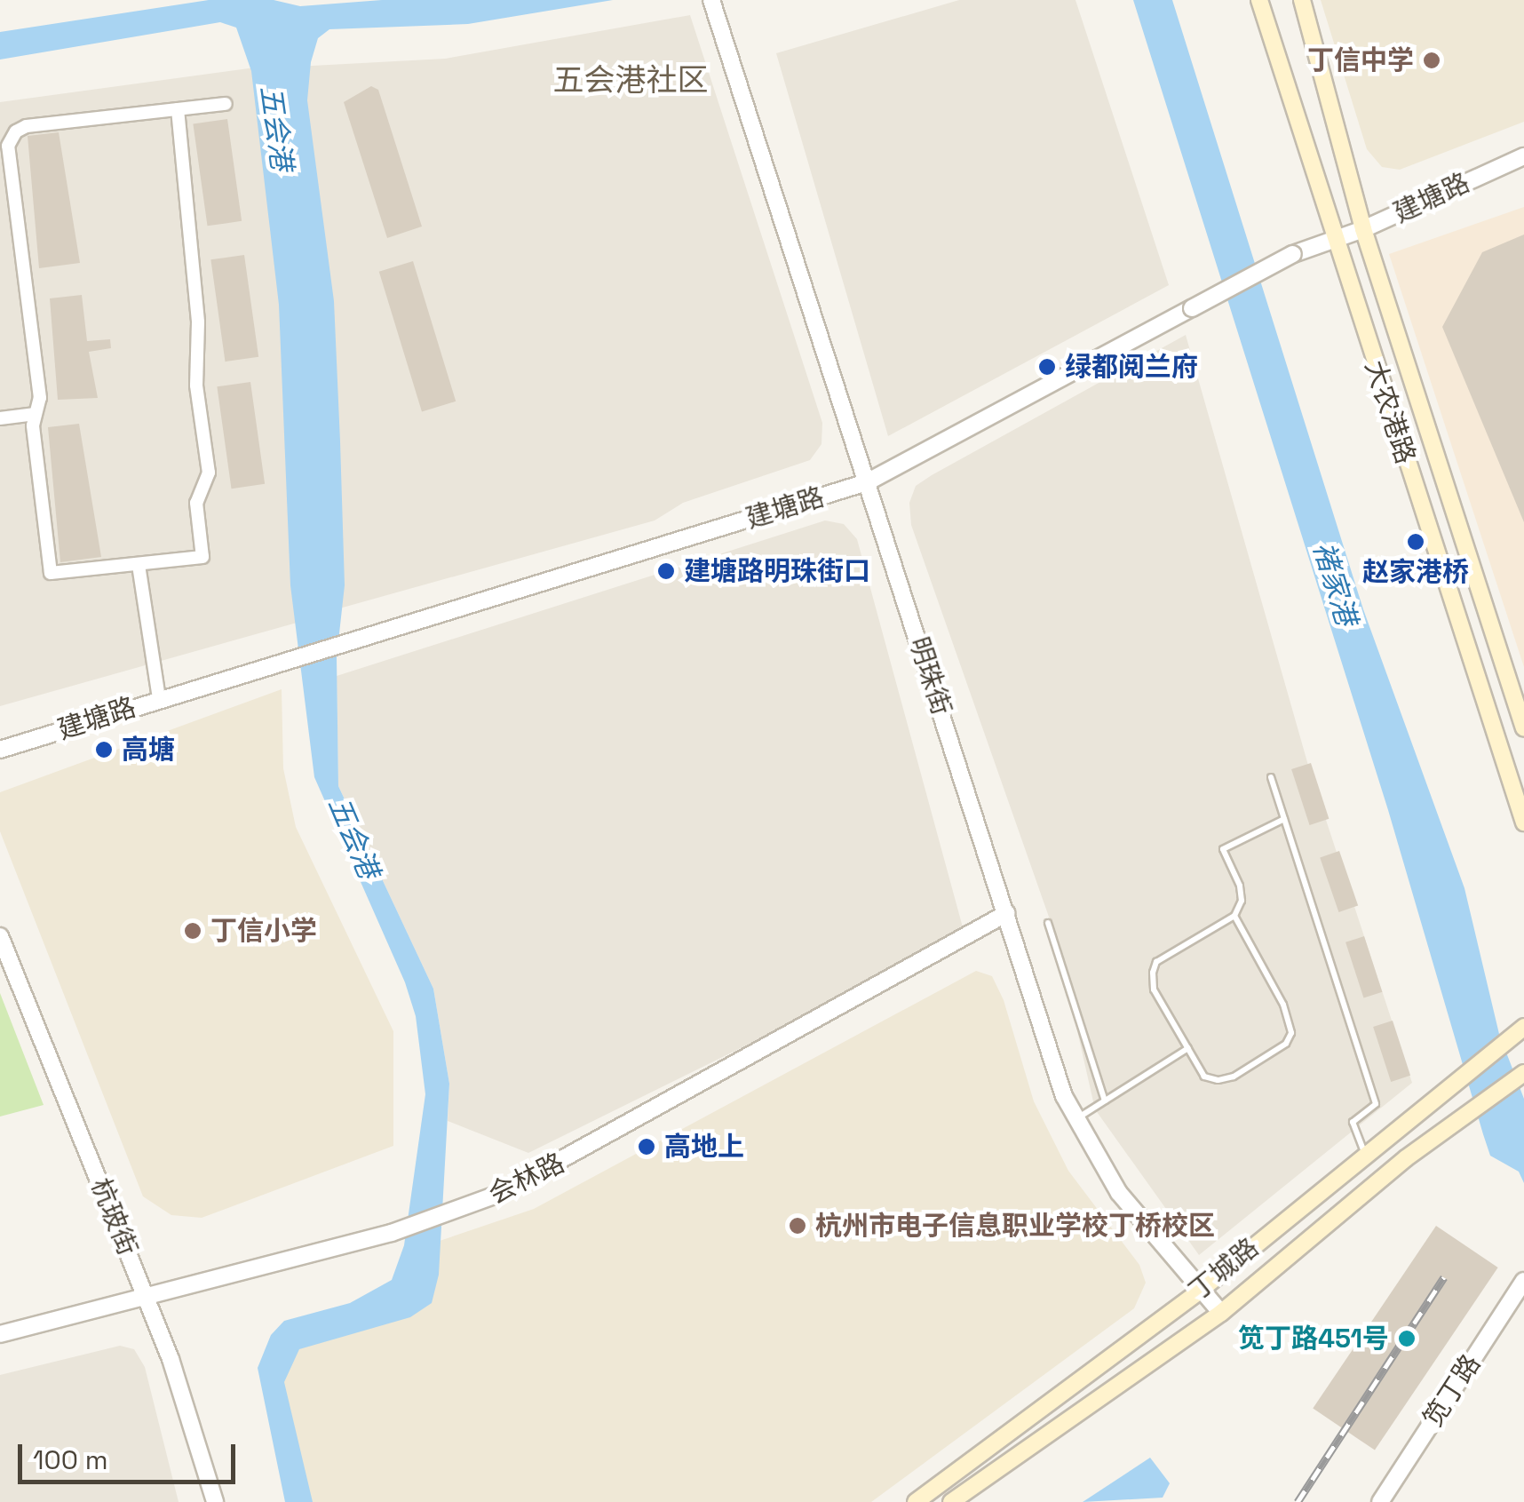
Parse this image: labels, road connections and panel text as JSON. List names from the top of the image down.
{
  "streets": {
    "main road": ["大农港路", "丁城路"],
    "street": [
      "建塘路",
      "明珠街",
      "会林路",
      "杭玻街",
      "笕丁路"
    ]
  },
  "crossings": [
    ["建塘路", "大农港路"],
    ["建塘路", "明珠街"],
    ["明珠街", "会林路"],
    ["明珠街", "丁城路"],
    ["会林路", "杭玻街"]
  ],
  "districts": ["五会港社区"],
  "water": ["五会港", "褚家港"],
  "places": [
    "丁信中学",
    "绿都阅兰府",
    "赵家港桥",
    "建塘路明珠街口",
    "高塘",
    "丁信小学",
    "高地上",
    "杭州市电子信息职业学校丁桥校区",
    "笕丁路451号"
  ],
  "scale_bar": "100 m"
}
